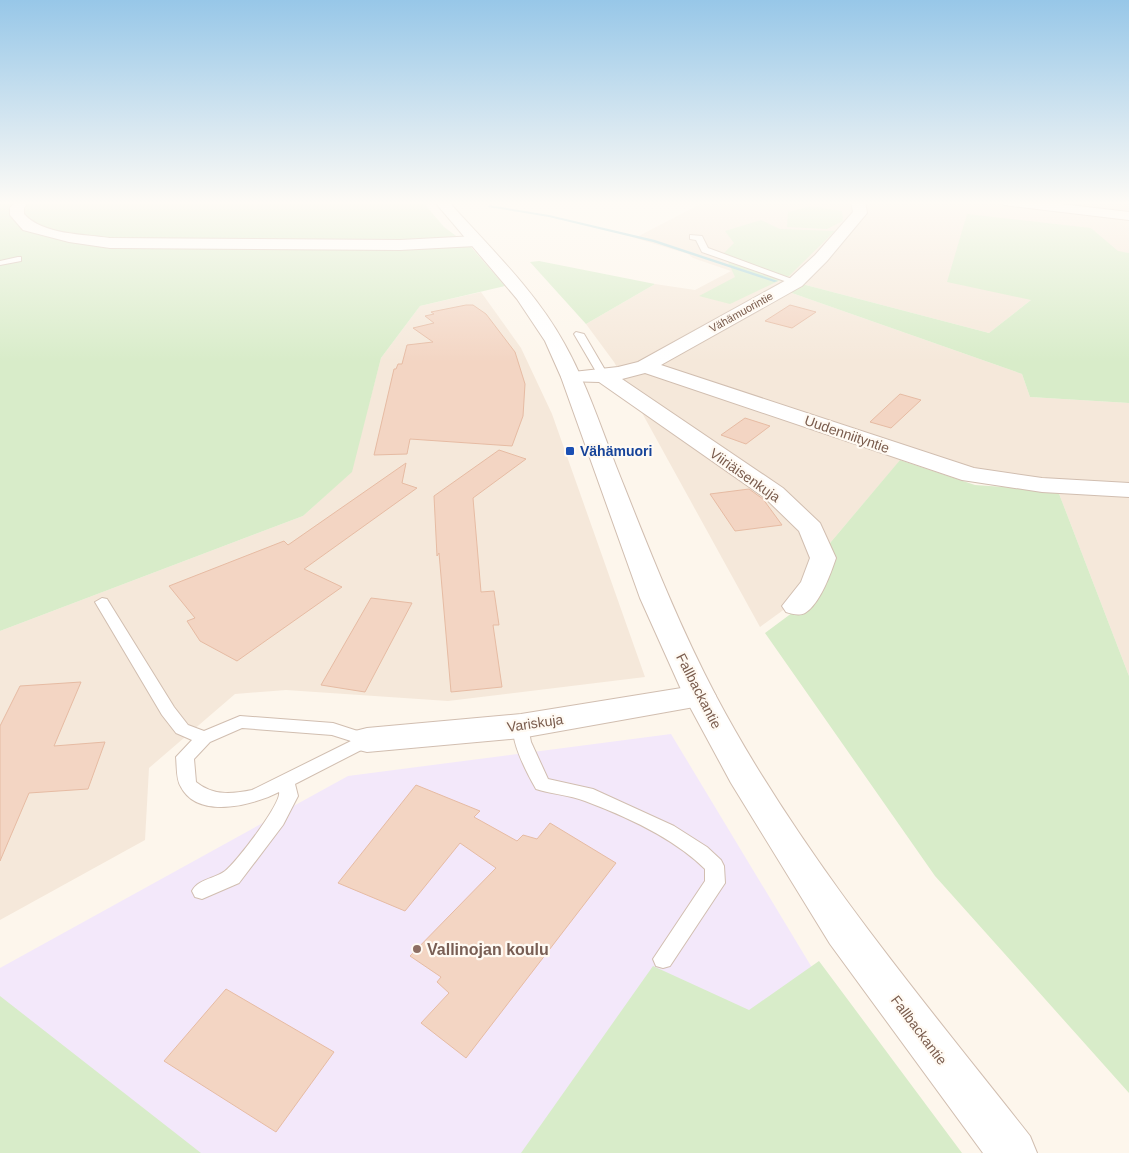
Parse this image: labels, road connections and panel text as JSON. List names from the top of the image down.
{
  "streets": {
    "street": [
      "Vähämuorintie",
      "Uudenniityntie",
      "Viiriäisenkuja",
      "Fallbackantie",
      "Variskuja"
    ]
  },
  "crossings": [
    ["Vähämuorintie", "Uudenniityntie"],
    ["Fallbackantie", "Variskuja"]
  ],
  "places": {
    "transit": ["Vähämuori"],
    "other": ["Vallinojan koulu"]
  }
}
